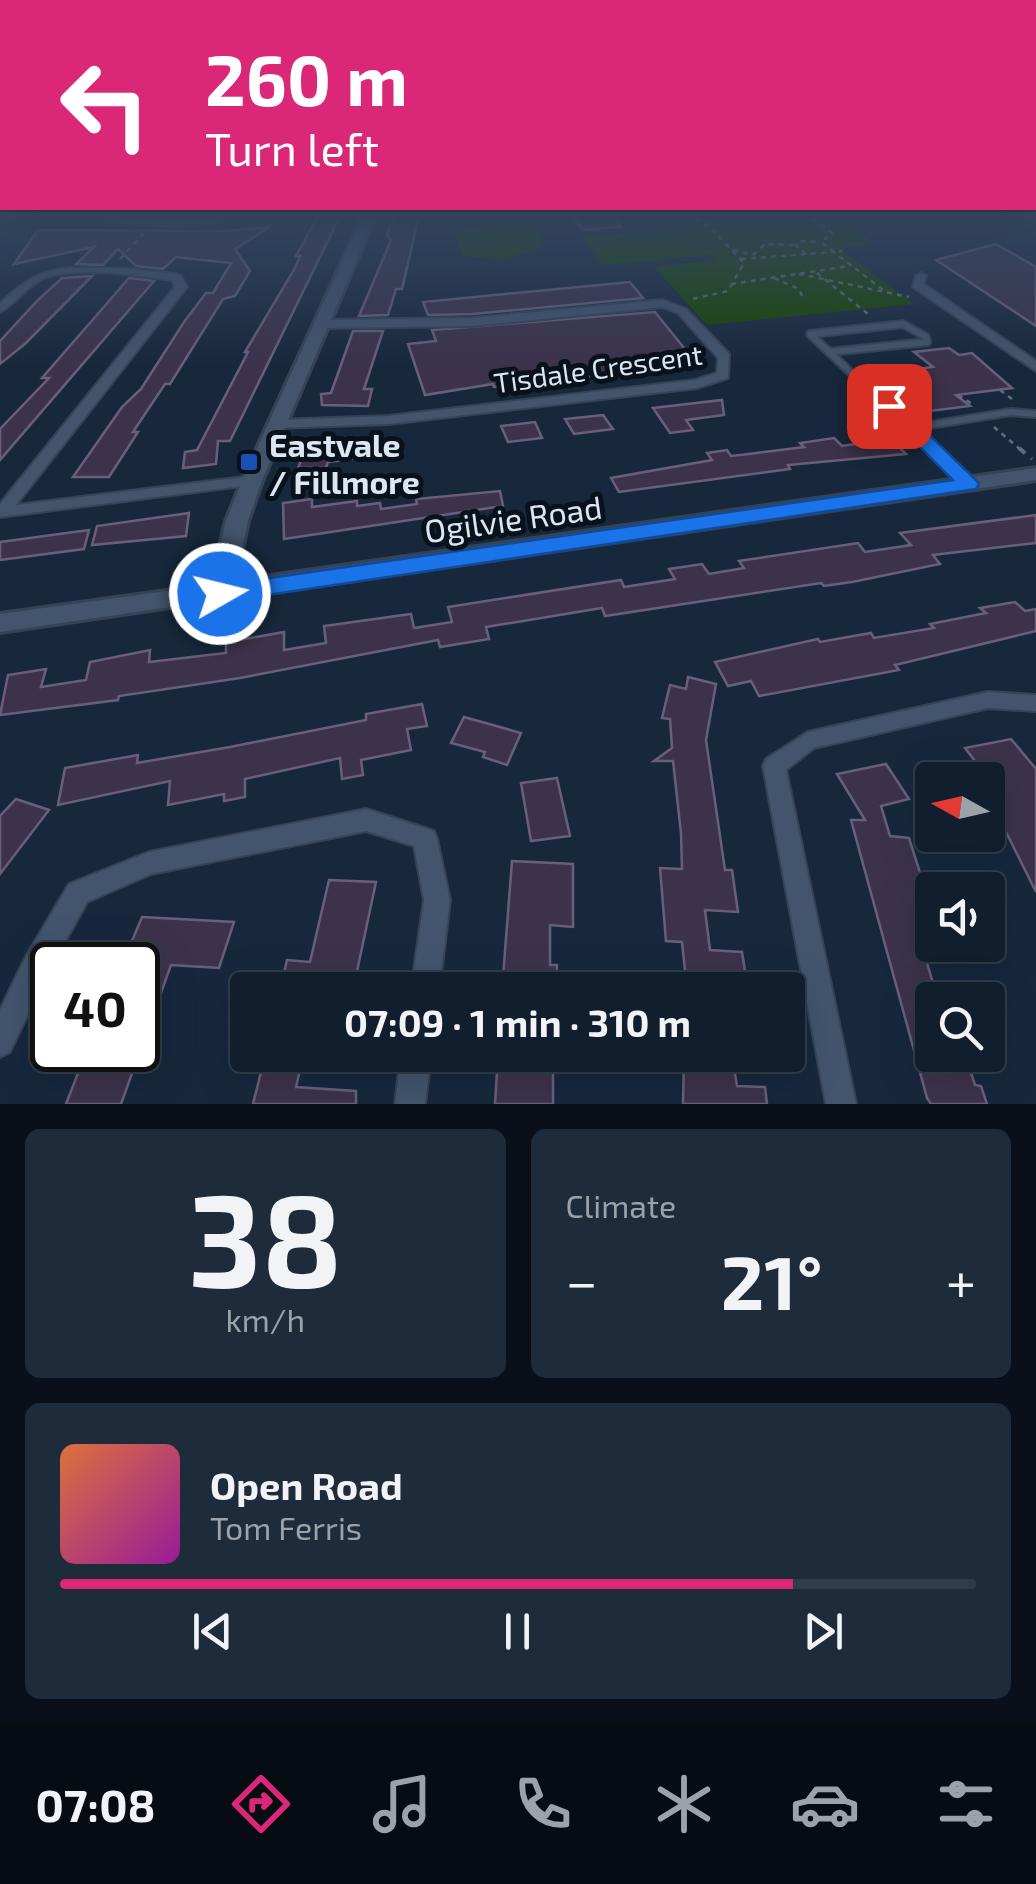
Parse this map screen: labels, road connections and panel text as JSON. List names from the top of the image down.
{
  "streets": {
    "street": ["Tisdale Crescent", "Ogilvie Road"]
  },
  "places": {
    "transit": ["Eastvale / Fillmore"]
  },
  "north": "left",
  "page": {
    "turn": ["260 m", "Turn left"],
    "limit": "40",
    "trip": "07:09 · 1 min · 310 m",
    "tile": [
      ["38", "km/h"],
      "Climate"
    ],
    "heat": ["−", "21°", "+"],
    "song": ["Open Road", "Tom Ferris"],
    "tabs": "07:08"
  }
}
